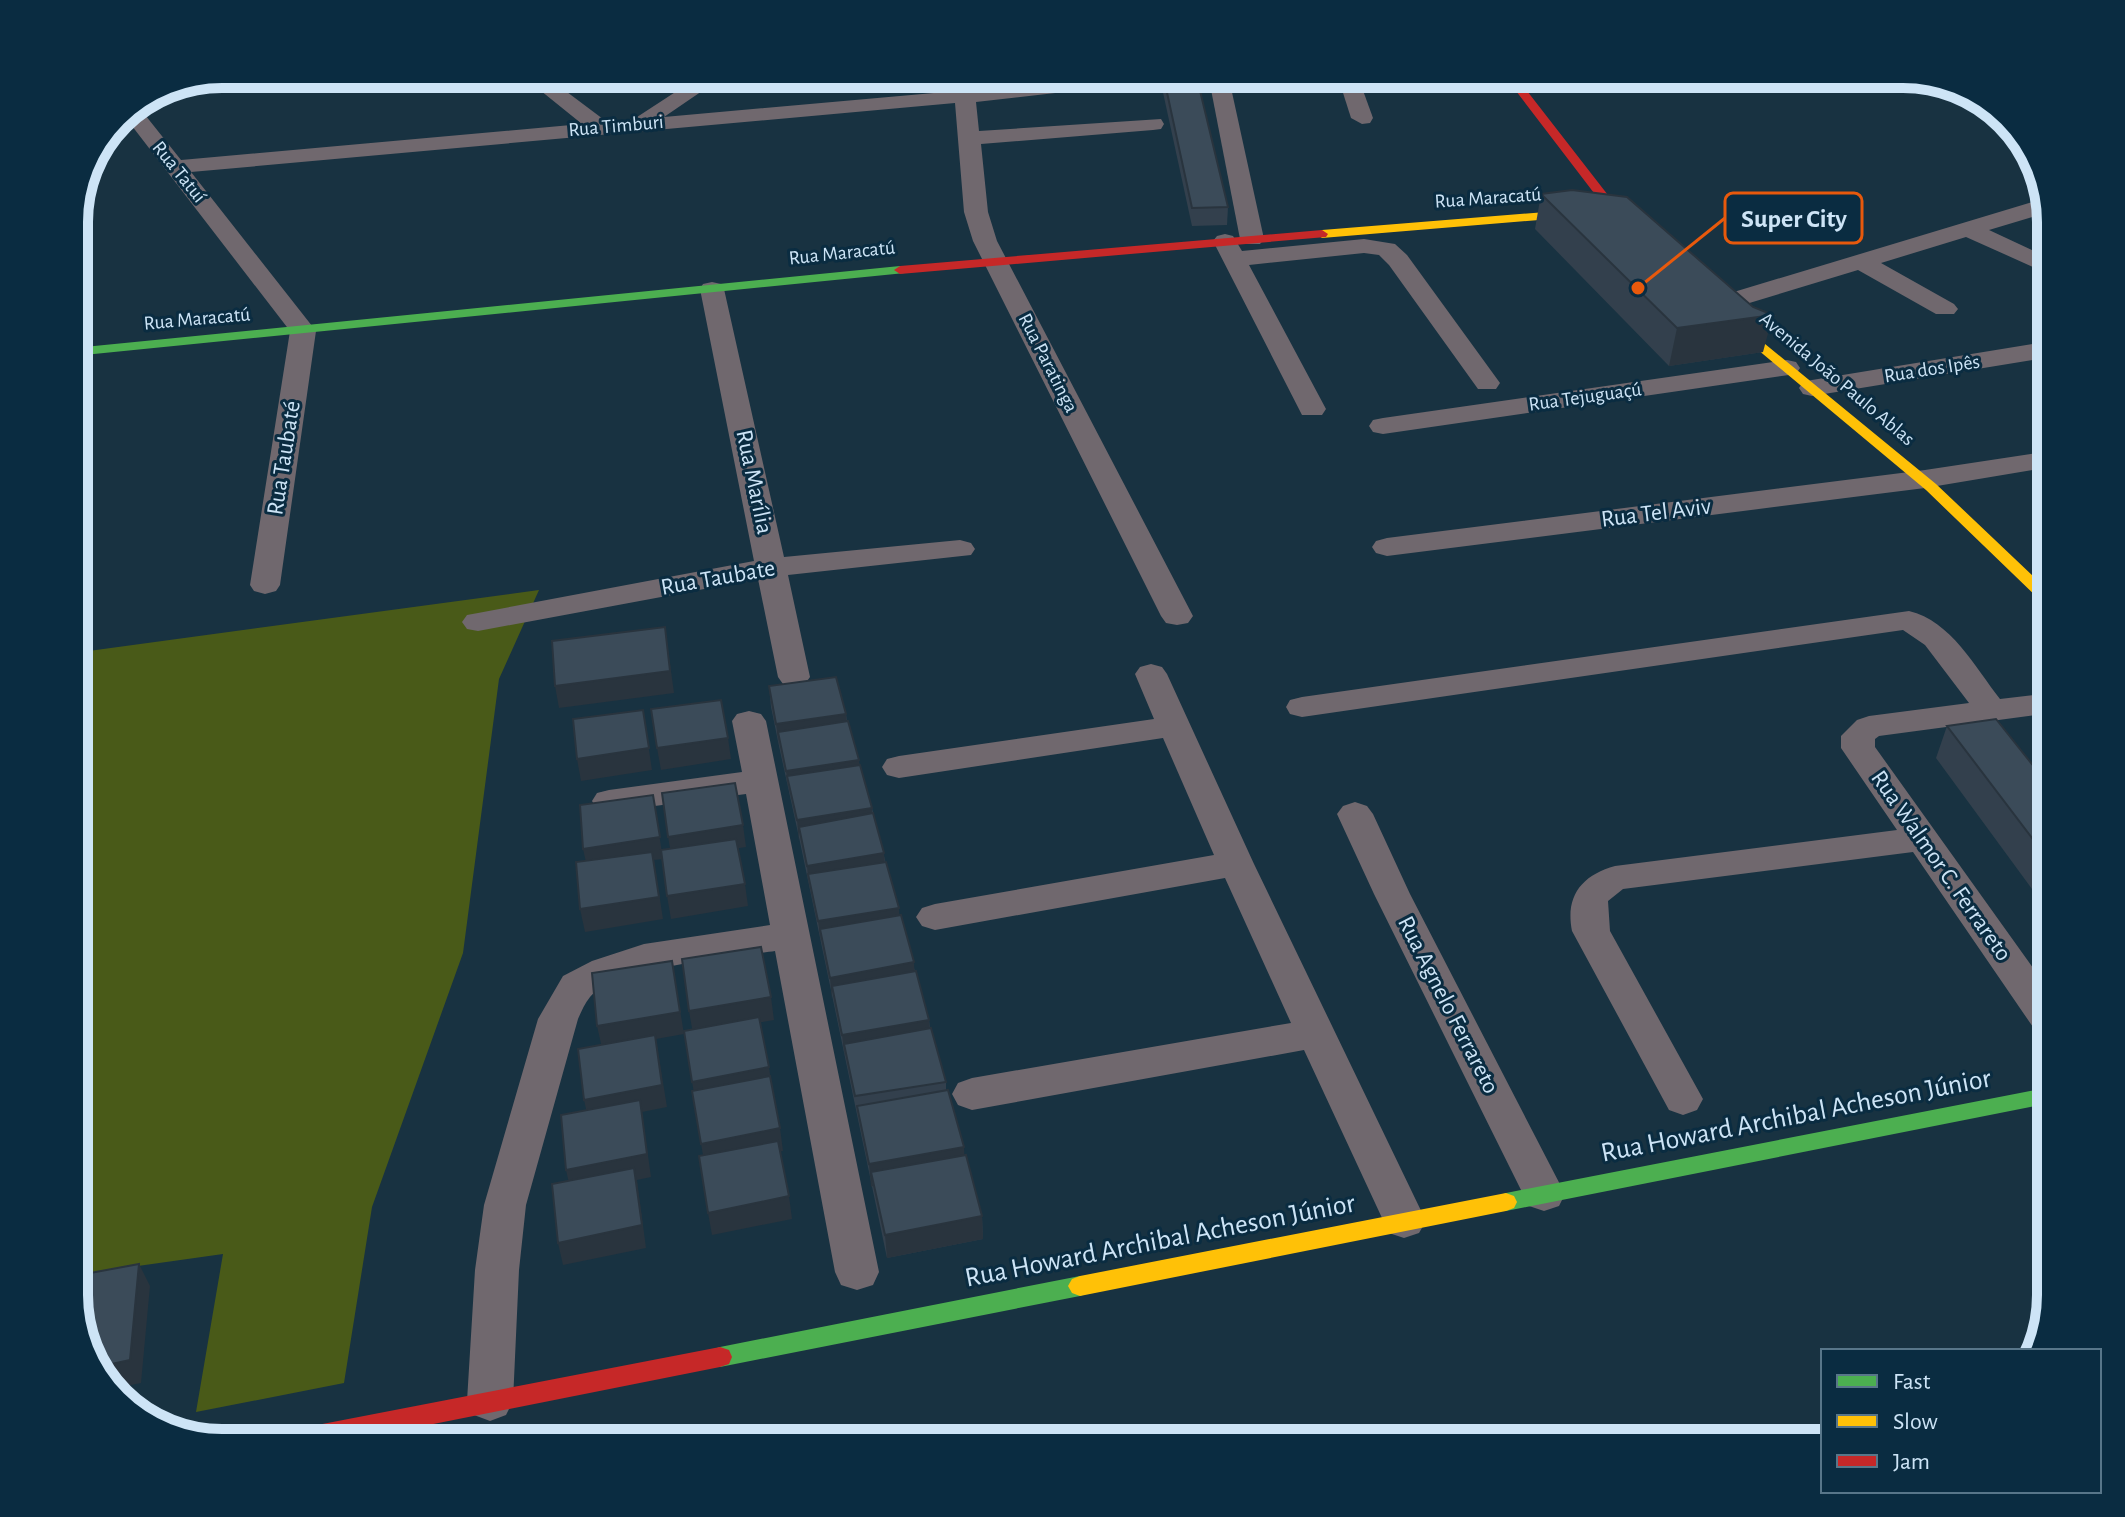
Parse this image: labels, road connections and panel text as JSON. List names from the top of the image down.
{
  "streets": {
    "street": [
      "Rua Timburi",
      "Rua Tatuí",
      "Rua Maracatú",
      "Rua Paratinga",
      "Rua dos Ipês",
      "Avenida João Paulo Ablas",
      "Rua Tejuguaçú",
      "Rua Taubaté",
      "Rua Marília",
      "Rua Tel Aviv",
      "Rua Taubate",
      "Rua Walmor C. Ferrareto",
      "Rua Agnelo Ferrareto",
      "Rua Howard Archibal Acheson Júnior"
    ]
  },
  "crossings": [
    ["Rua Timburi", "Rua Tatuí"],
    ["Rua Timburi", "Rua Paratinga"],
    ["Rua Tatuí", "Rua Maracatú"],
    ["Rua Tatuí", "Rua Taubaté"],
    ["Rua Maracatú", "Rua Paratinga"],
    ["Rua Maracatú", "Rua Taubaté"],
    ["Rua Maracatú", "Rua Marília"],
    ["Rua dos Ipês", "Avenida João Paulo Ablas"],
    ["Avenida João Paulo Ablas", "Rua Tejuguaçú"],
    ["Avenida João Paulo Ablas", "Rua Tel Aviv"],
    ["Rua Marília", "Rua Taubate"],
    ["Rua Agnelo Ferrareto", "Rua Howard Archibal Acheson Júnior"]
  ],
  "places": ["Super City"],
  "legend": ["Fast", "Slow", "Jam"]
}
